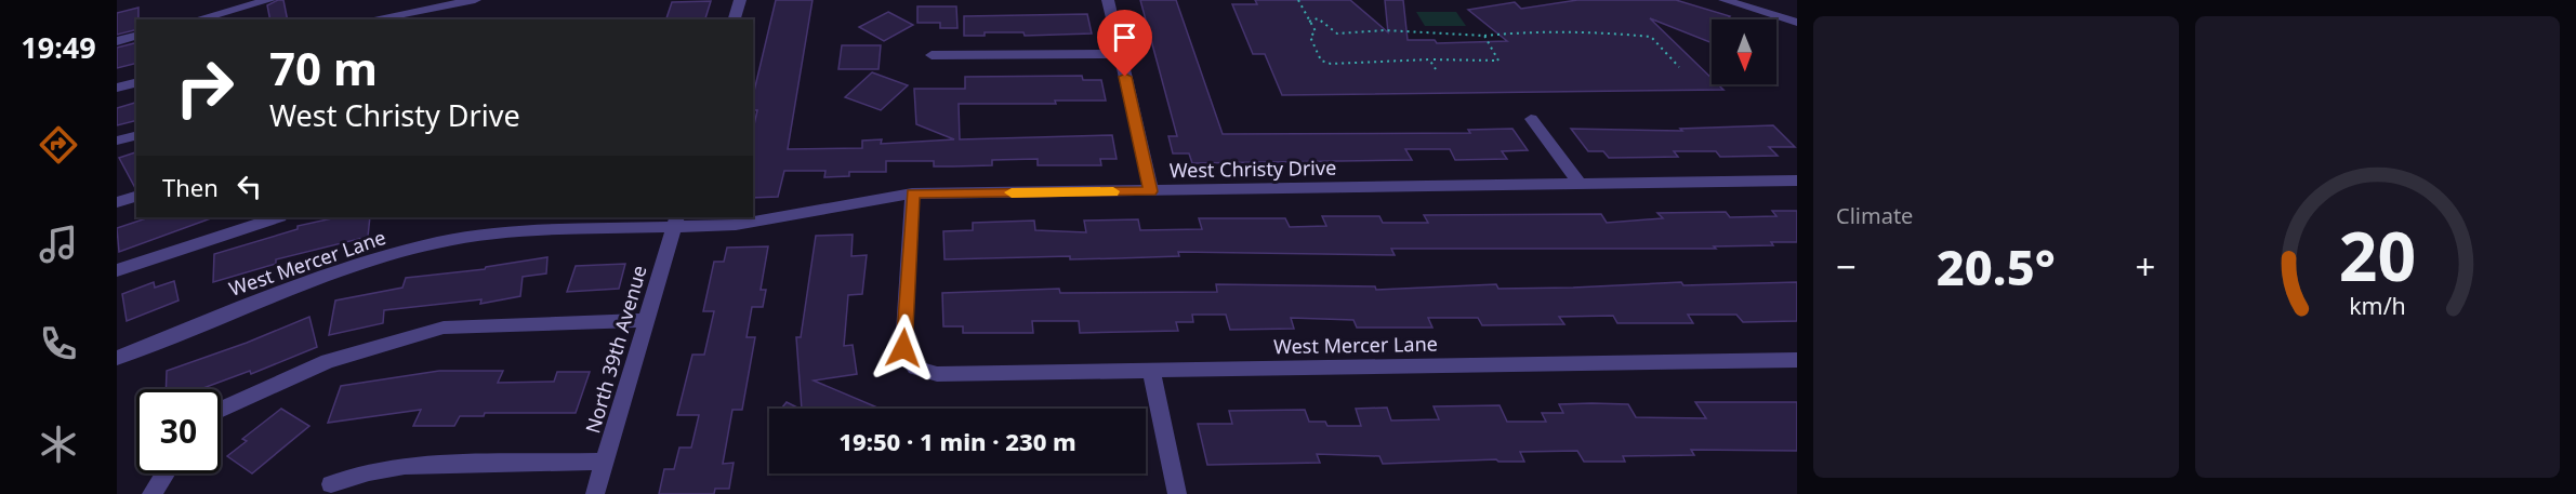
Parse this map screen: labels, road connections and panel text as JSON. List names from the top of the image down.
{
  "streets": {
    "street": ["West Christy Drive", "West Mercer Lane", "North 39th Avenue"]
  },
  "crossings": [
    ["West Christy Drive", "West Mercer Lane"],
    ["West Christy Drive", "North 39th Avenue"],
    ["West Mercer Lane", "North 39th Avenue"]
  ],
  "north": "bottom",
  "page": {
    "tabs": "19:49",
    "tile": "Climate",
    "turn": ["70 m", "West Christy Drive"],
    "then": "Then",
    "heat": ["−", "20.5°", "+"],
    "limit": "30",
    "trip": "19:50 · 1 min · 230 m",
    "gauge": ["20", "km/h"]
  }
}
